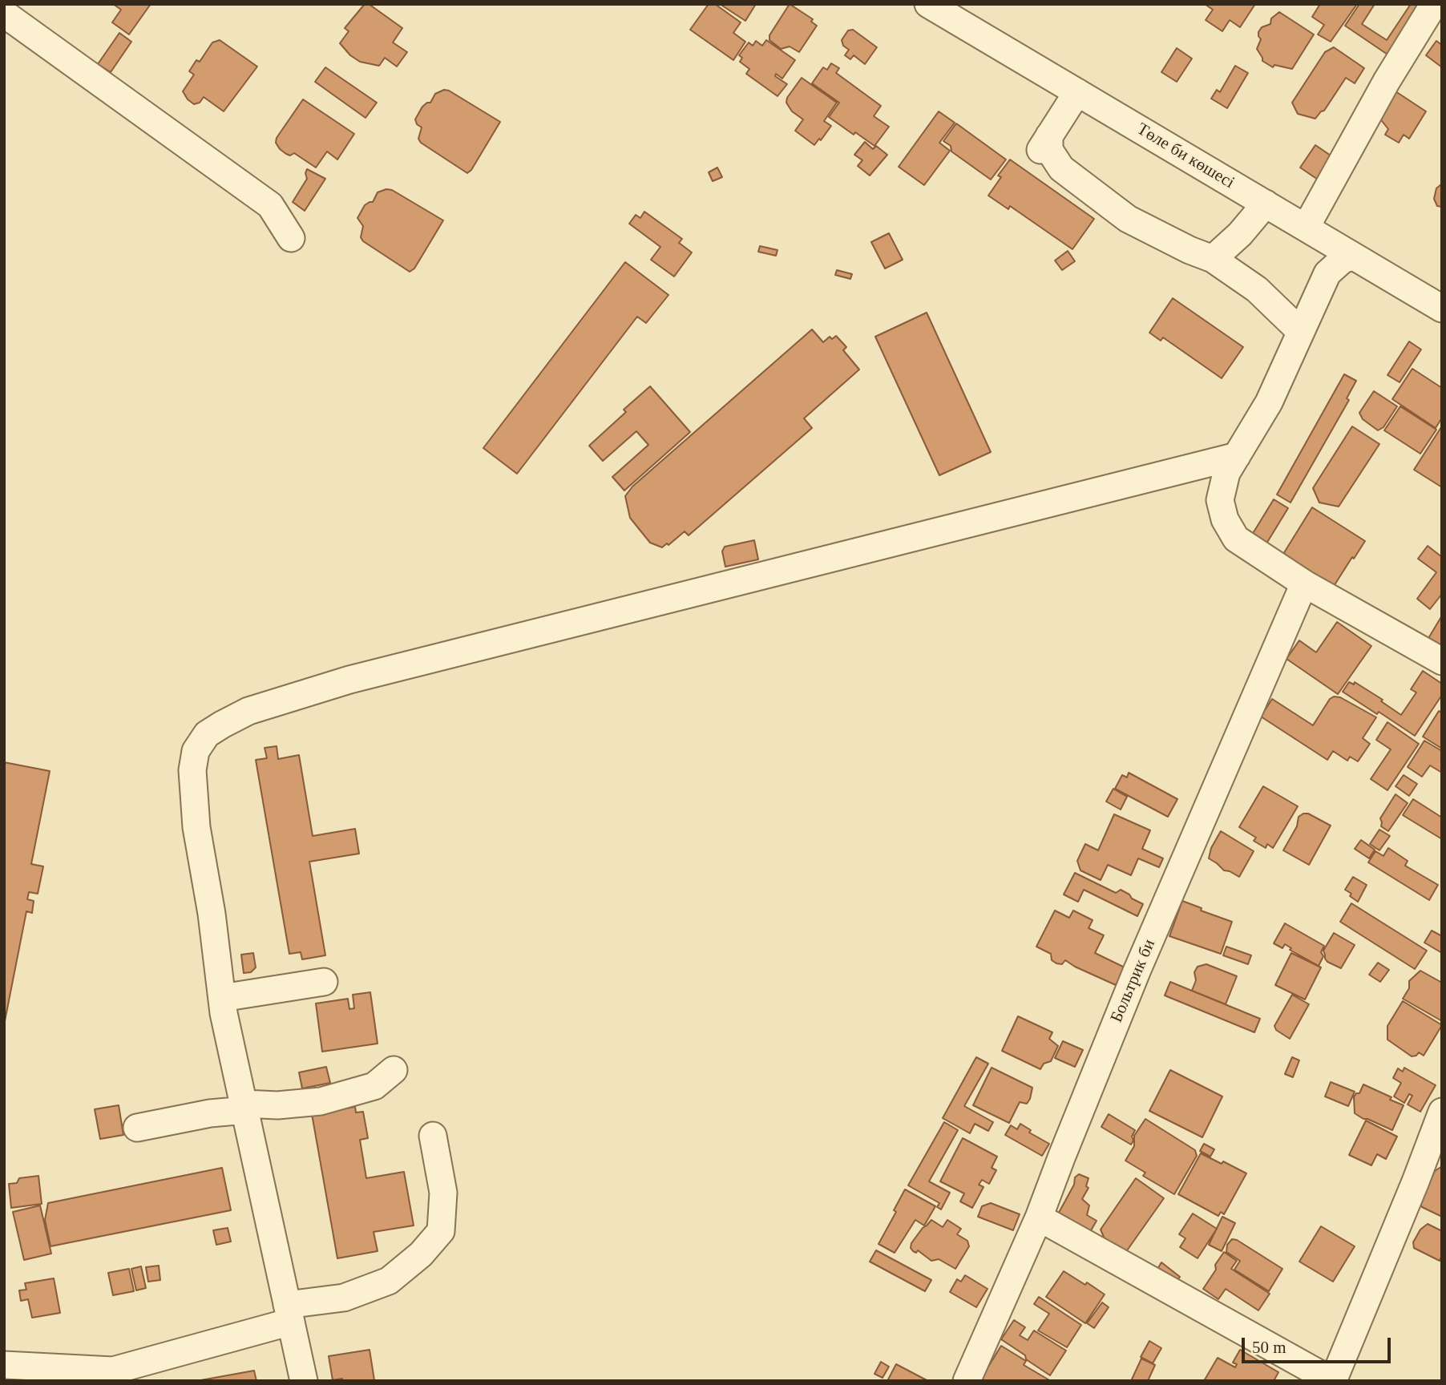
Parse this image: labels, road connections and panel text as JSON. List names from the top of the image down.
{
  "streets": {
    "street": ["Төле би көшесі", "Больтрик би"]
  },
  "scale_bar": "50 m"
}
